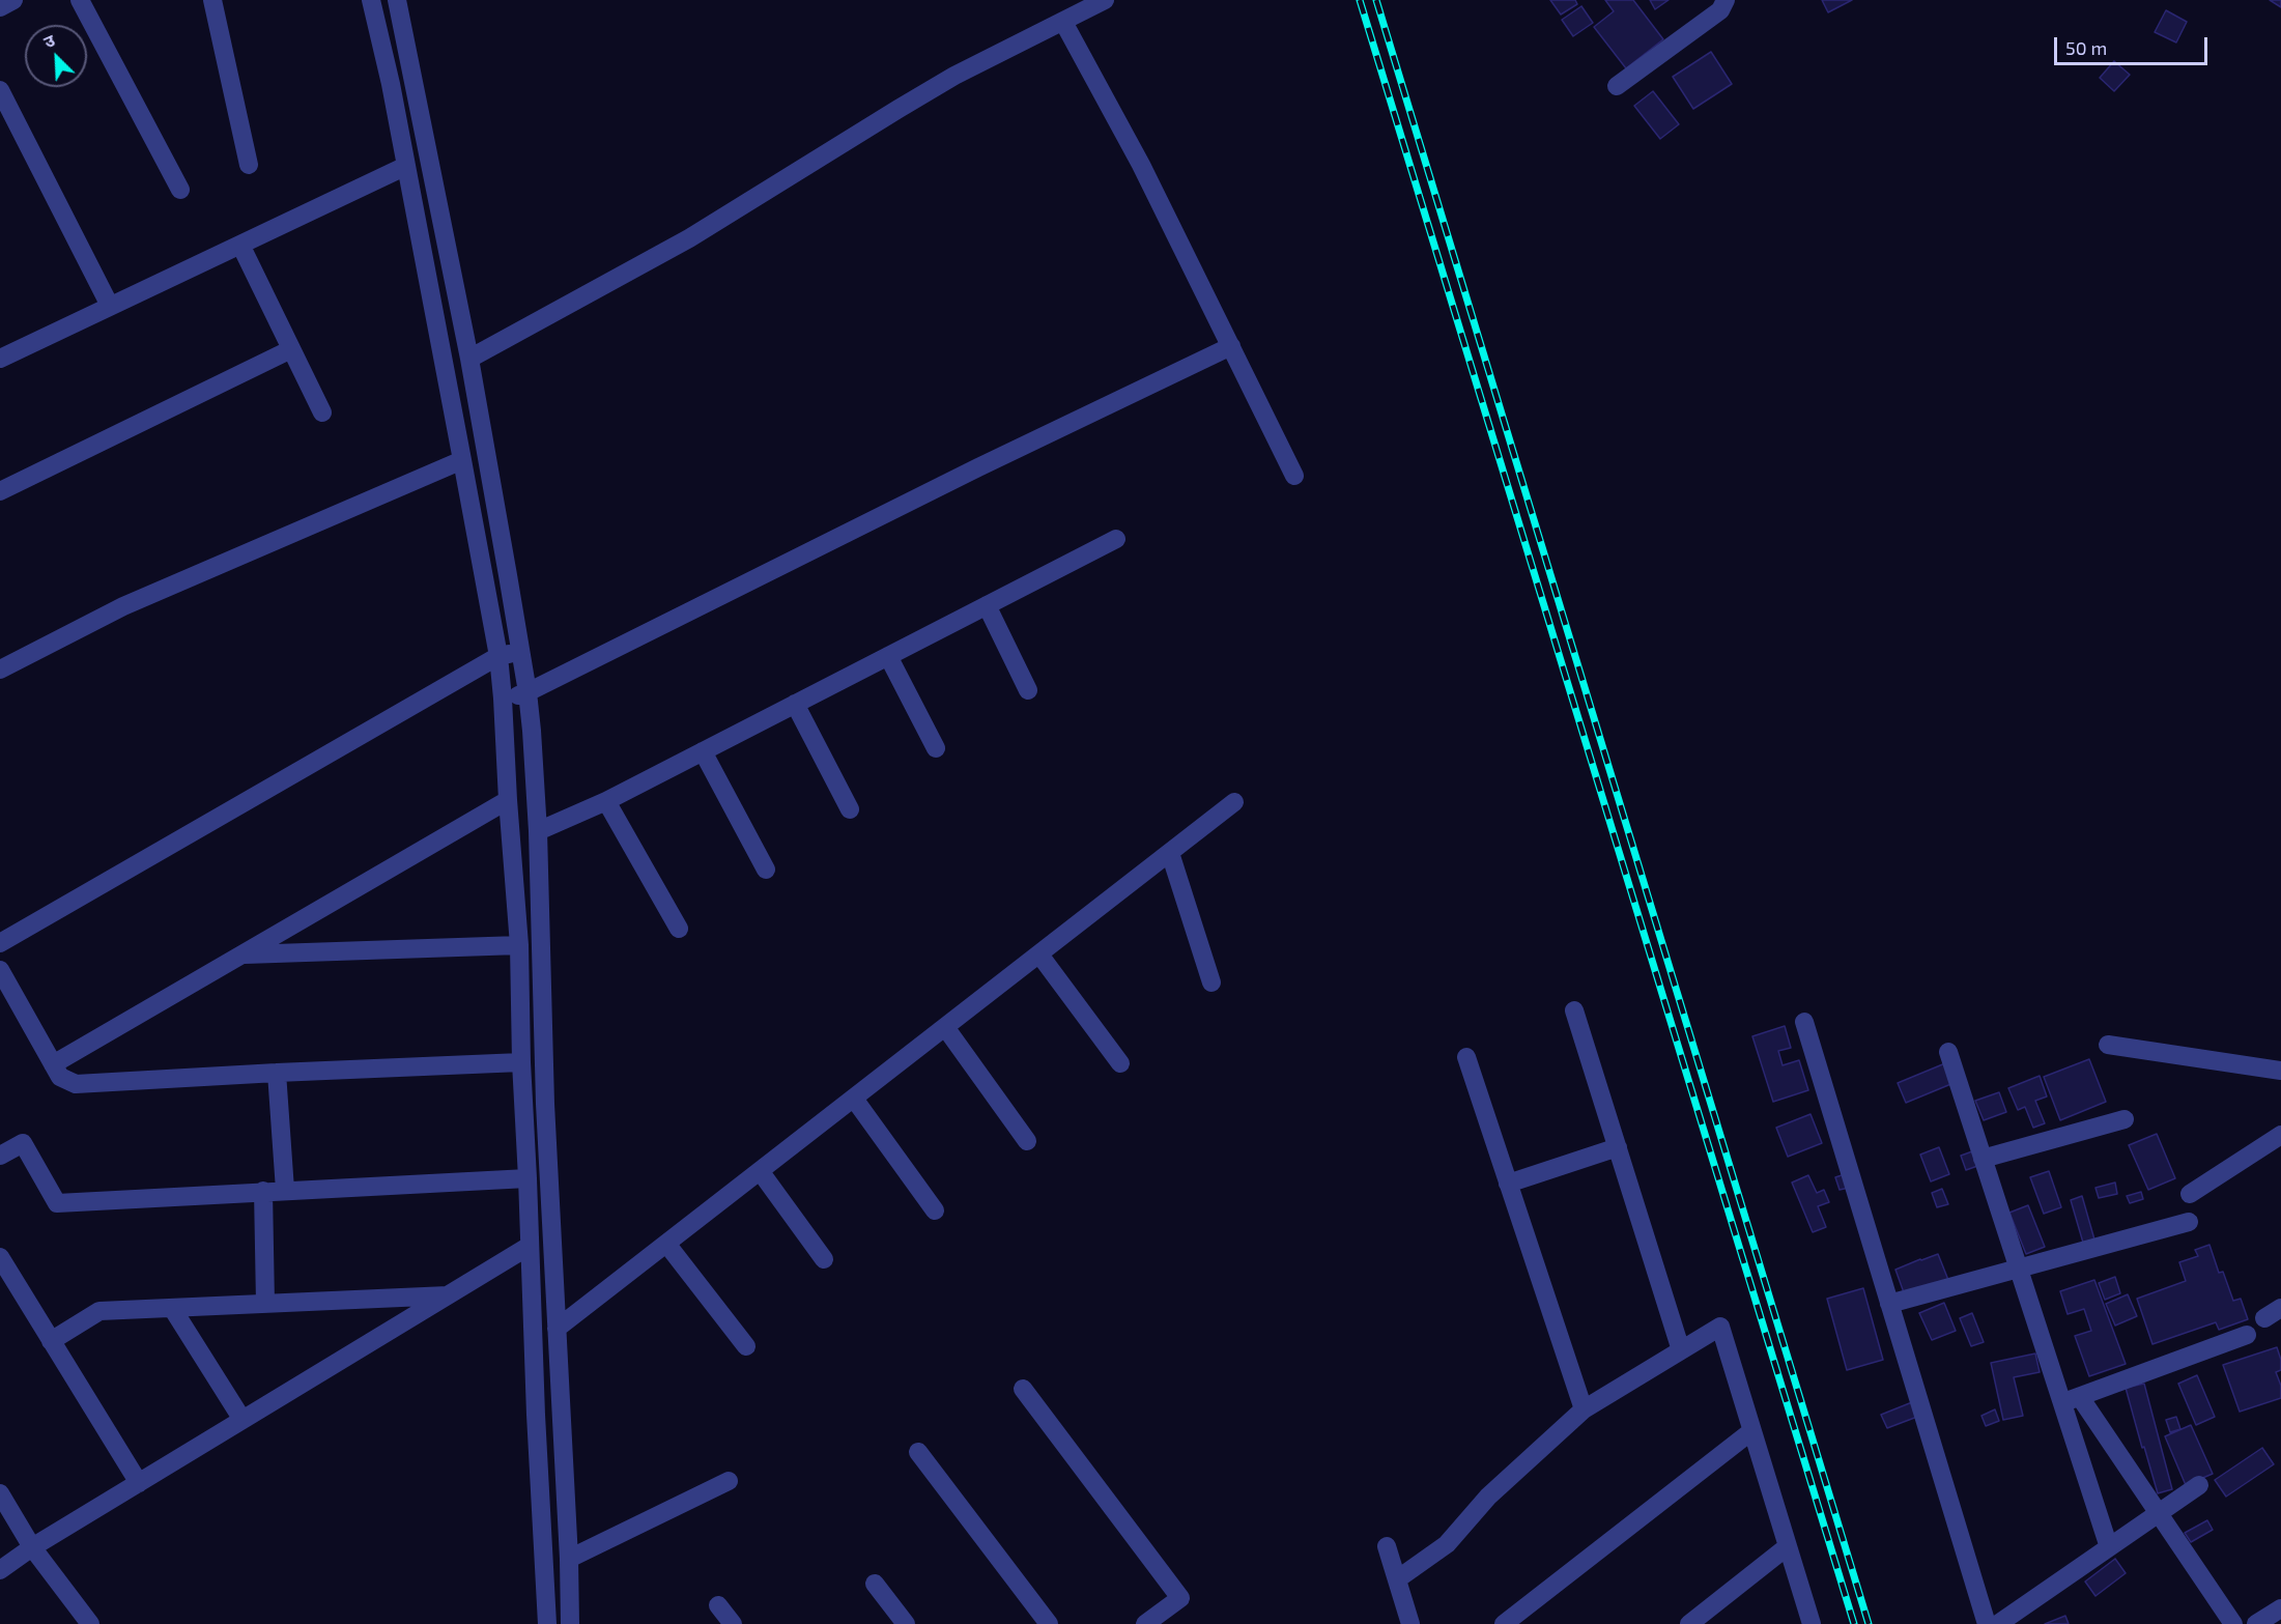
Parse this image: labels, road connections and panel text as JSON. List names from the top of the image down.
{
  "scale_bar": "50 m",
  "north": "top left"
}
